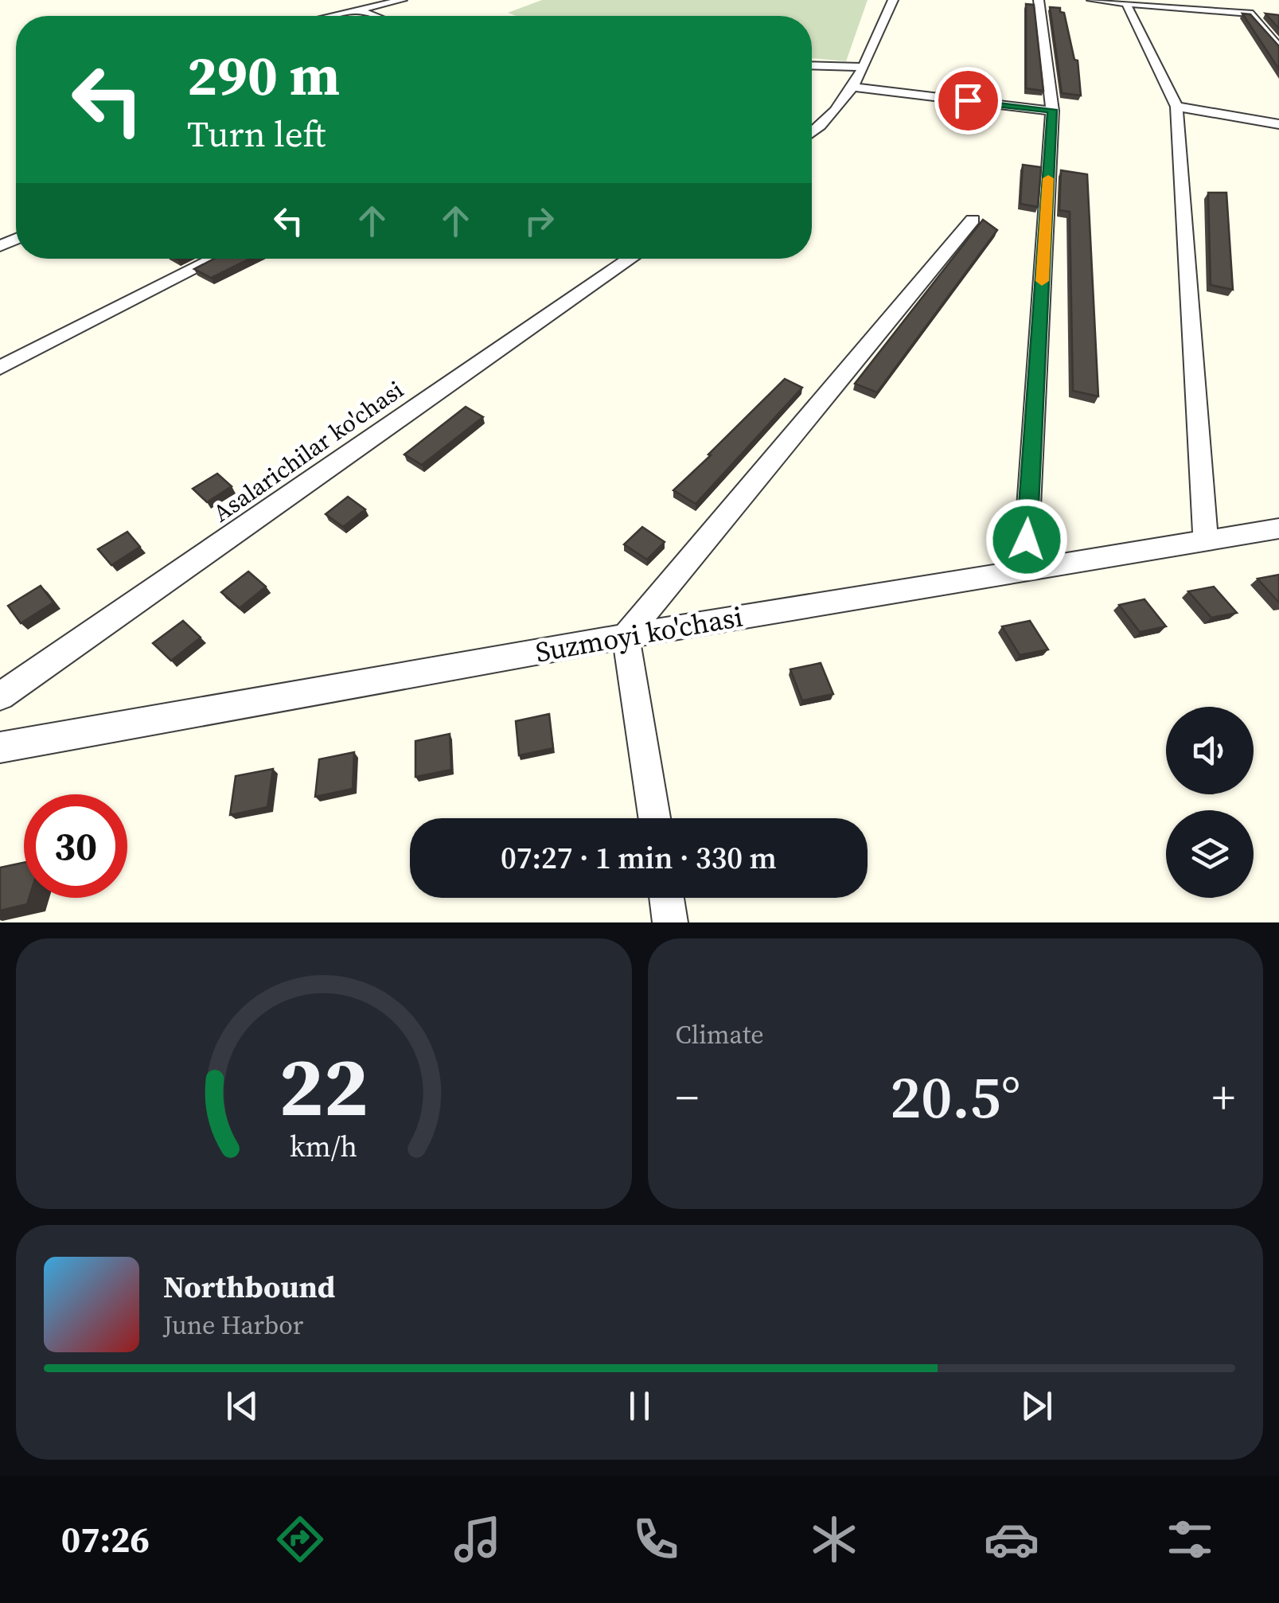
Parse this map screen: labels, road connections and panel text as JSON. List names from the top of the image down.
{
  "streets": {
    "street": ["Asalarichilar ko'chasi", "Suzmoyi ko'chasi"]
  },
  "page": {
    "turn": ["290 m", "Turn left"],
    "limit": "30",
    "trip": "07:27 · 1 min · 330 m",
    "tile": "Climate",
    "heat": ["−", "20.5°", "+"],
    "song": ["Northbound", "June Harbor"],
    "tabs": "07:26",
    "gauge": ["22", "km/h"]
  }
}
